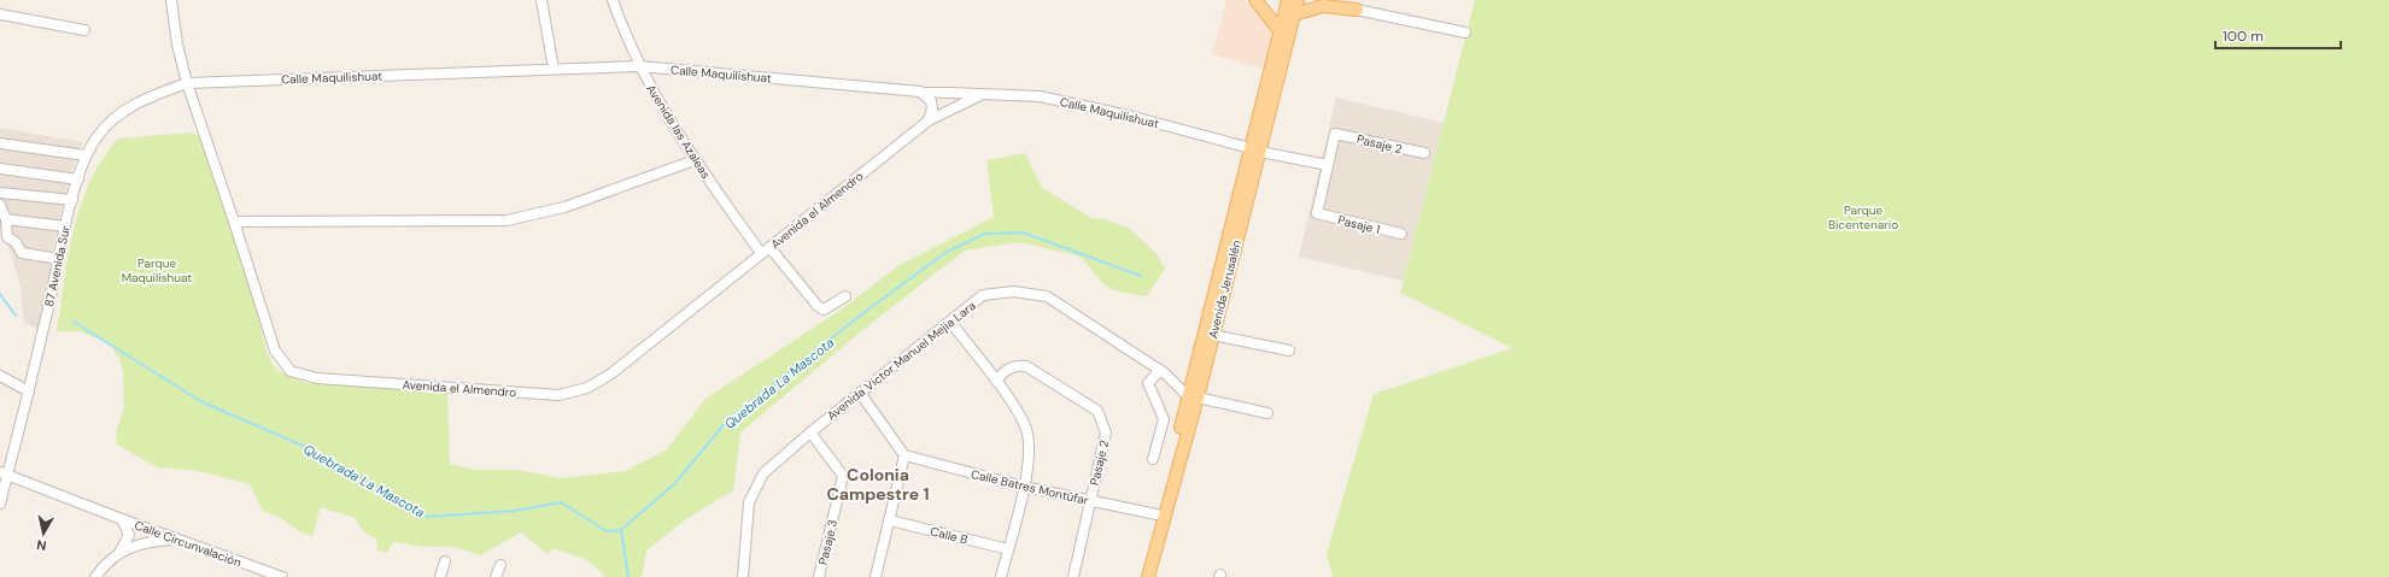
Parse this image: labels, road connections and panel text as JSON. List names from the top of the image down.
{
  "streets": {
    "main road": ["Avenida Jerusalén"],
    "street": [
      "Calle Maquilishuat",
      "Avenida las Azaleas",
      "Pasaje 2",
      "Avenida el Almendro",
      "Pasaje 1",
      "87 Avenida Sur",
      "Avenida Victor Manuel Mejia Lara",
      "Calle Batres Montúfar",
      "Calle B",
      "Pasaje 3",
      "Calle Circunvalación"
    ]
  },
  "crossings": [
    ["Calle Maquilishuat", "Avenida las Azaleas"],
    ["Calle Maquilishuat", "Pasaje 2"],
    ["Calle Maquilishuat", "Avenida el Almendro"],
    ["Calle Maquilishuat", "Pasaje 1"],
    ["Calle Maquilishuat", "87 Avenida Sur"],
    ["Calle Maquilishuat", "Avenida Jerusalén"],
    ["Avenida las Azaleas", "Avenida el Almendro"],
    ["Pasaje 2", "Pasaje 1"],
    ["Pasaje 2", "Calle Batres Montúfar"],
    ["Avenida el Almendro", "87 Avenida Sur"],
    ["87 Avenida Sur", "Calle Circunvalación"],
    ["Avenida Jerusalén", "Avenida Victor Manuel Mejia Lara"],
    ["Avenida Jerusalén", "Calle Batres Montúfar"],
    ["Avenida Victor Manuel Mejia Lara", "Pasaje 3"]
  ],
  "districts": ["Colonia Campestre 1"],
  "water": ["Quebrada La Mascota"],
  "parks": ["Parque Bicentenario", "Parque Maquilishuat"],
  "scale_bar": "100 m",
  "north": "bottom"
}
